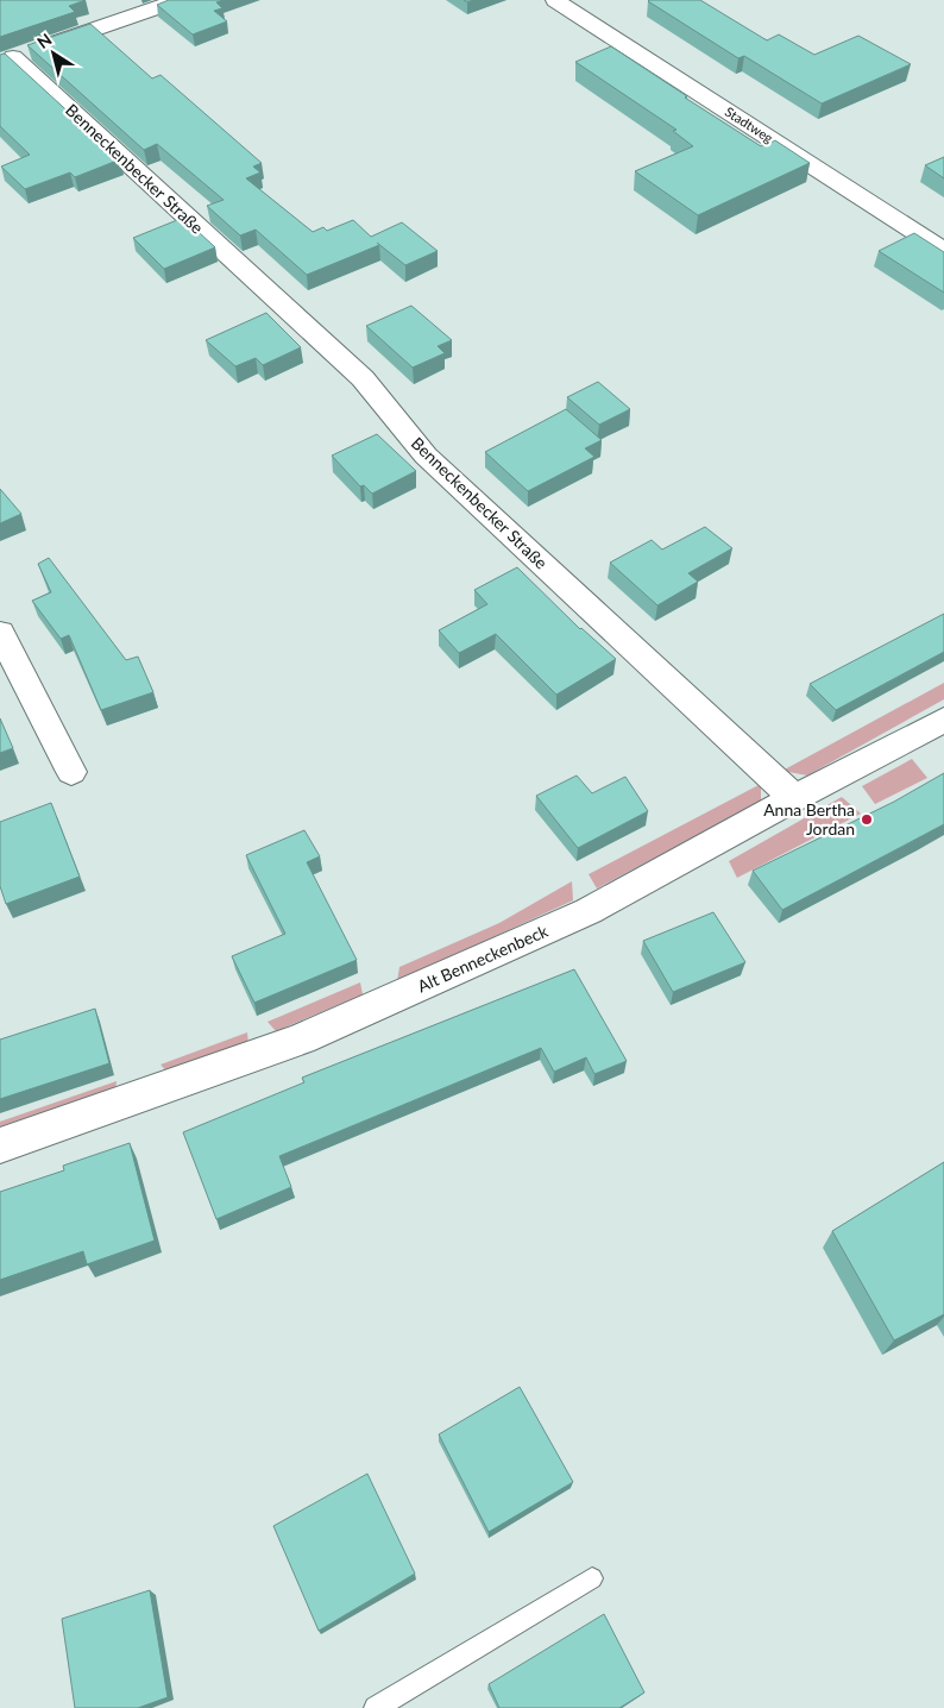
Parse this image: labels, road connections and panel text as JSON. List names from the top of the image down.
{
  "streets": {
    "street": ["Stadtweg", "Benneckenbecker Straße", "Alt Benneckenbeck"]
  },
  "crossings": [
    ["Benneckenbecker Straße", "Alt Benneckenbeck"]
  ],
  "places": ["Anna Bertha Jordan"],
  "north": "top left"
}
